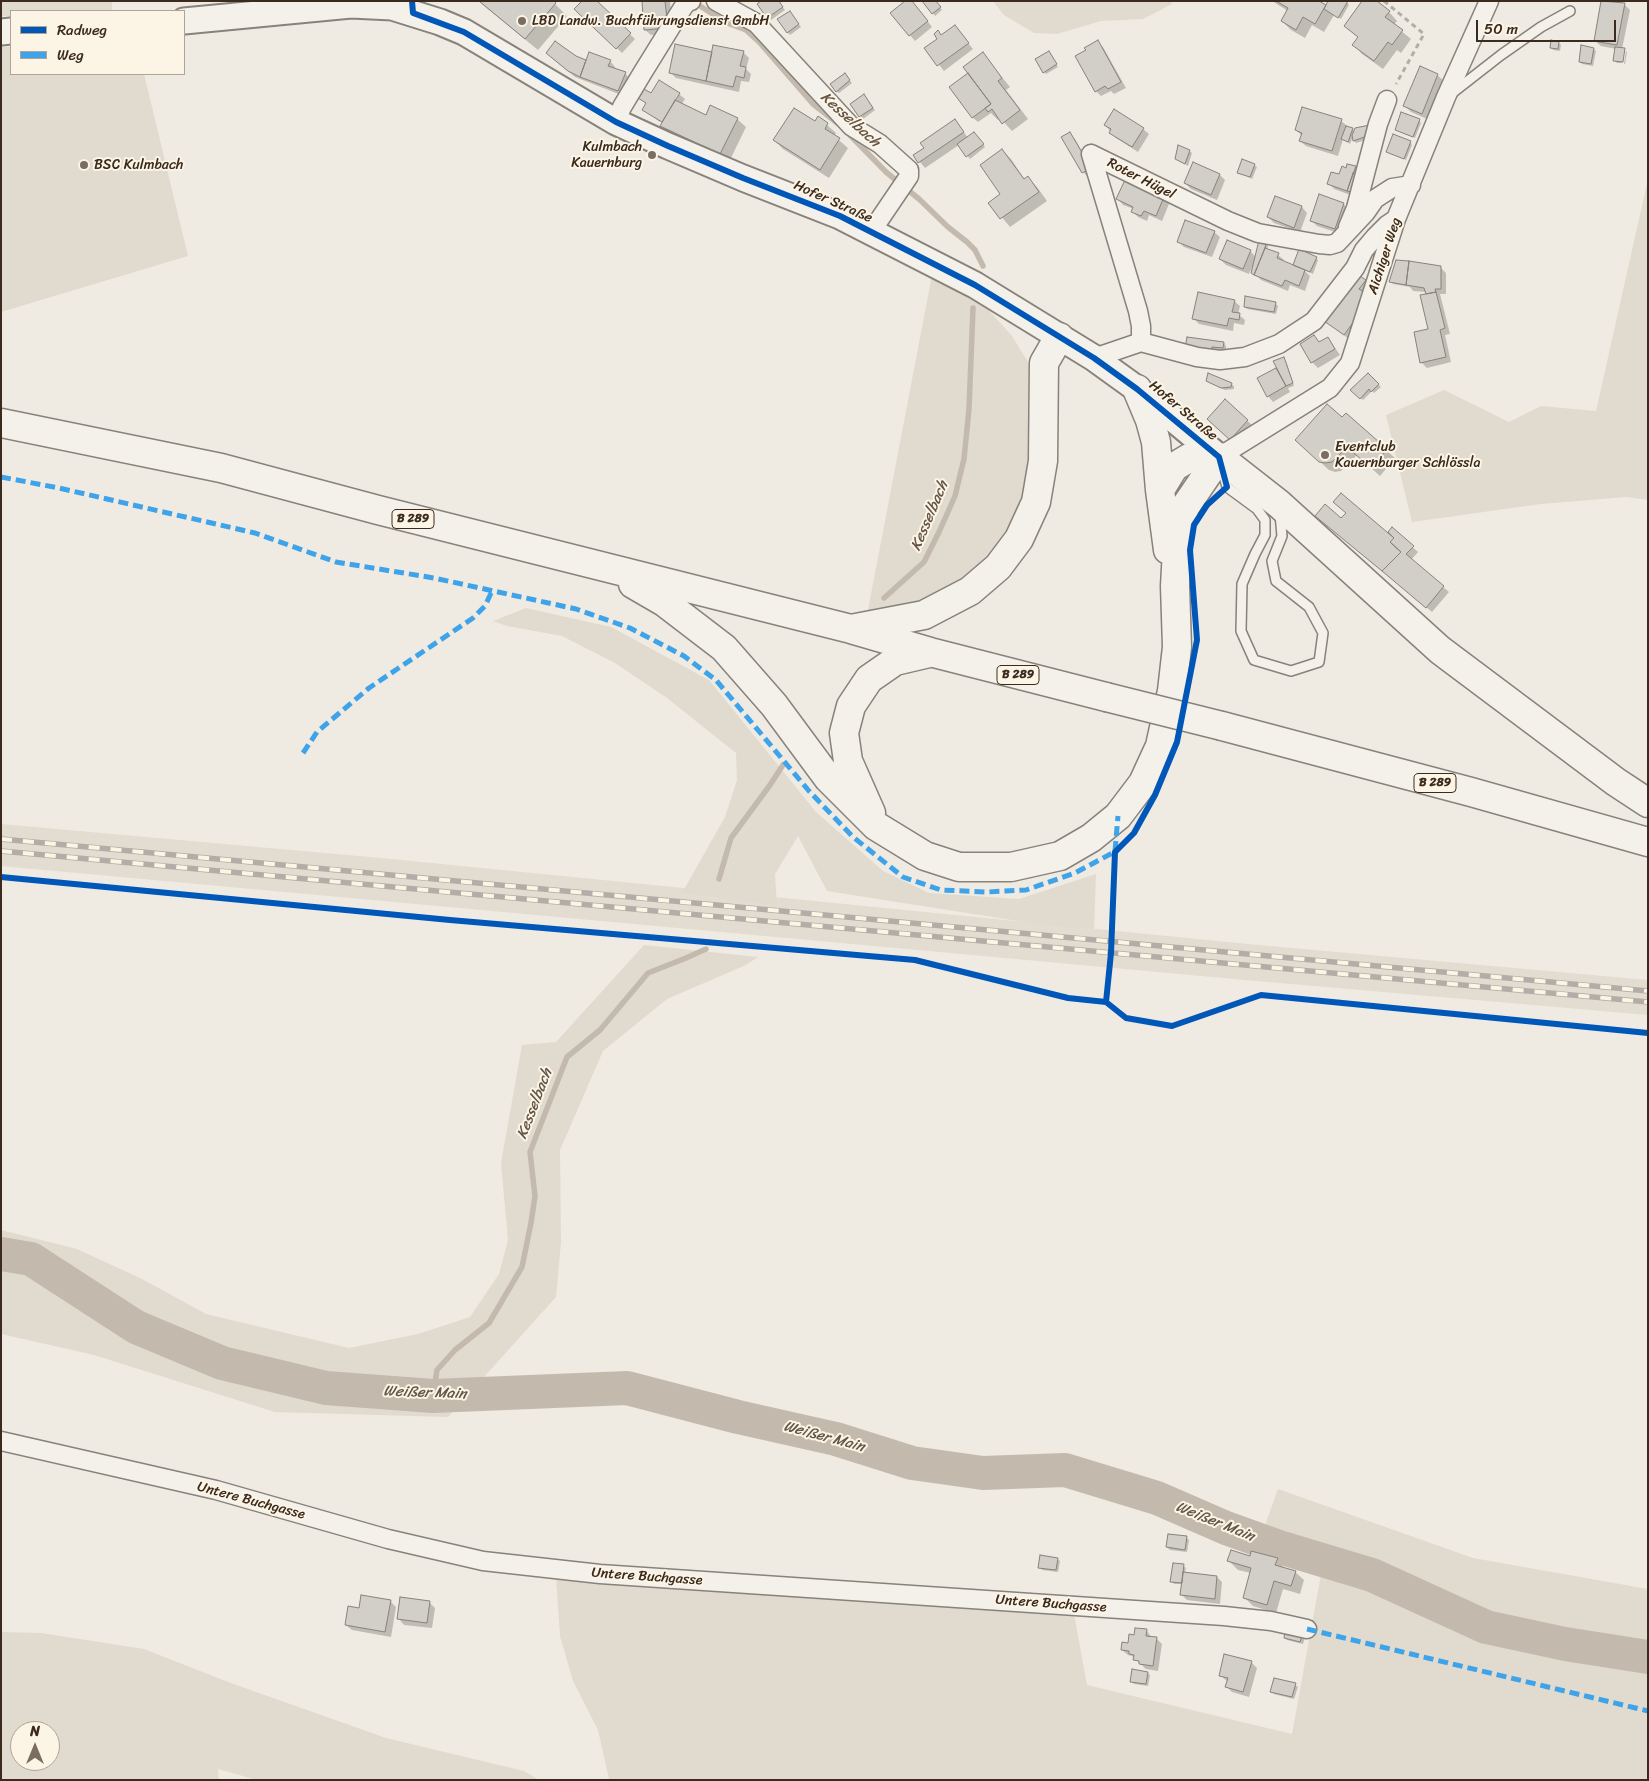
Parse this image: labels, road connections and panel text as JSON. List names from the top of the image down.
{
  "streets": {
    "highway": ["B 289"],
    "street": [
      "Roter Hügel",
      "Hofer Straße",
      "Aichiger Weg",
      "Untere Buchgasse"
    ]
  },
  "crossings": [
    ["Roter Hügel", "Aichiger Weg"],
    ["Hofer Straße", "Aichiger Weg"]
  ],
  "water": ["Kesselbach", "Weißer Main"],
  "places": [
    "LBD Landw. Buchführungsdienst GmbH",
    "Kulmbach Kauernburg",
    "BSC Kulmbach",
    "Eventclub Kauernburger Schlössla"
  ],
  "legend": ["Radweg", "Weg"],
  "scale_bar": "50 m",
  "north": "top"
}
